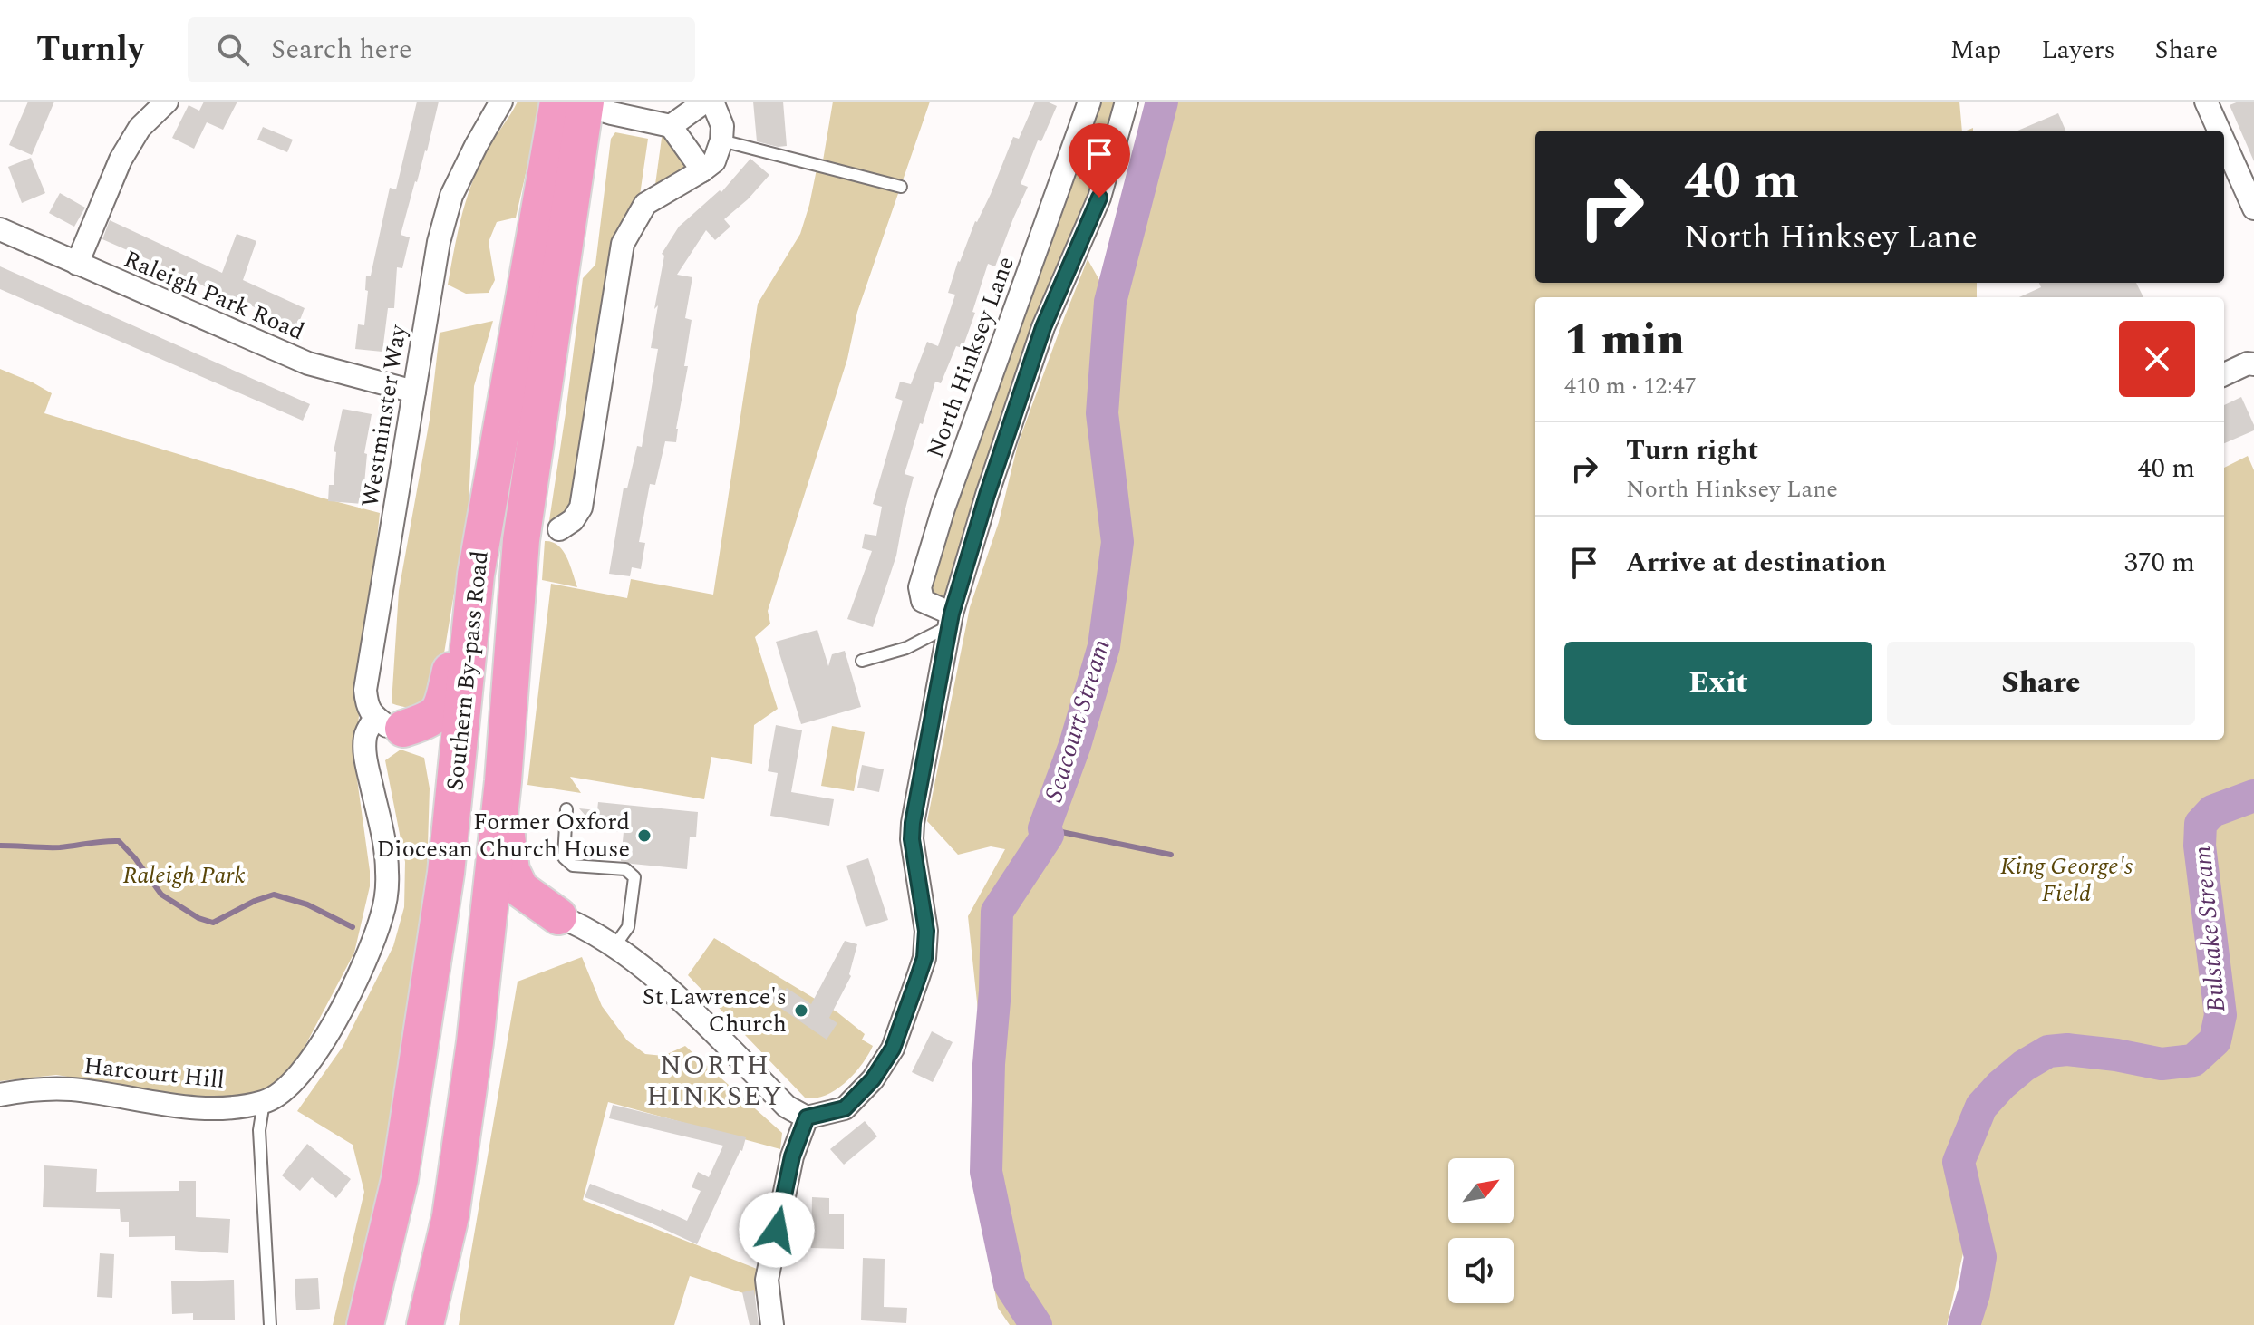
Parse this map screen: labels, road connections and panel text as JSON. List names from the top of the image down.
{
  "streets": {
    "highway": ["Southern By-pass Road"],
    "street": [
      "Raleigh Park Road",
      "North Hinksey Lane",
      "Westminster Way",
      "Harcourt Hill"
    ]
  },
  "crossings": [
    ["Raleigh Park Road", "Westminster Way"],
    ["Westminster Way", "Harcourt Hill"]
  ],
  "districts": ["NORTH HINKSEY"],
  "water": ["Seacourt Stream", "Bulstake Stream"],
  "parks": ["King George's Field", "Raleigh Park"],
  "places": ["Former Oxford Diocesan Church House", "St Lawrence's Church"],
  "north": "top right",
  "page": {
    "header": "Turnly",
    "search": "Search here",
    "nav": ["Map", "Layers", "Share"],
    "turn": ["40 m", "North Hinksey Lane"],
    "heading": ["1 min", "410 m · 12:47"],
    "list": [
      {
        "name": "Turn right",
        "note": "North Hinksey Lane",
        "value": "40 m"
      },
      {
        "name": "Arrive at destination",
        "value": "370 m"
      }
    ],
    "buttons": ["Exit", "Share"]
  }
}
